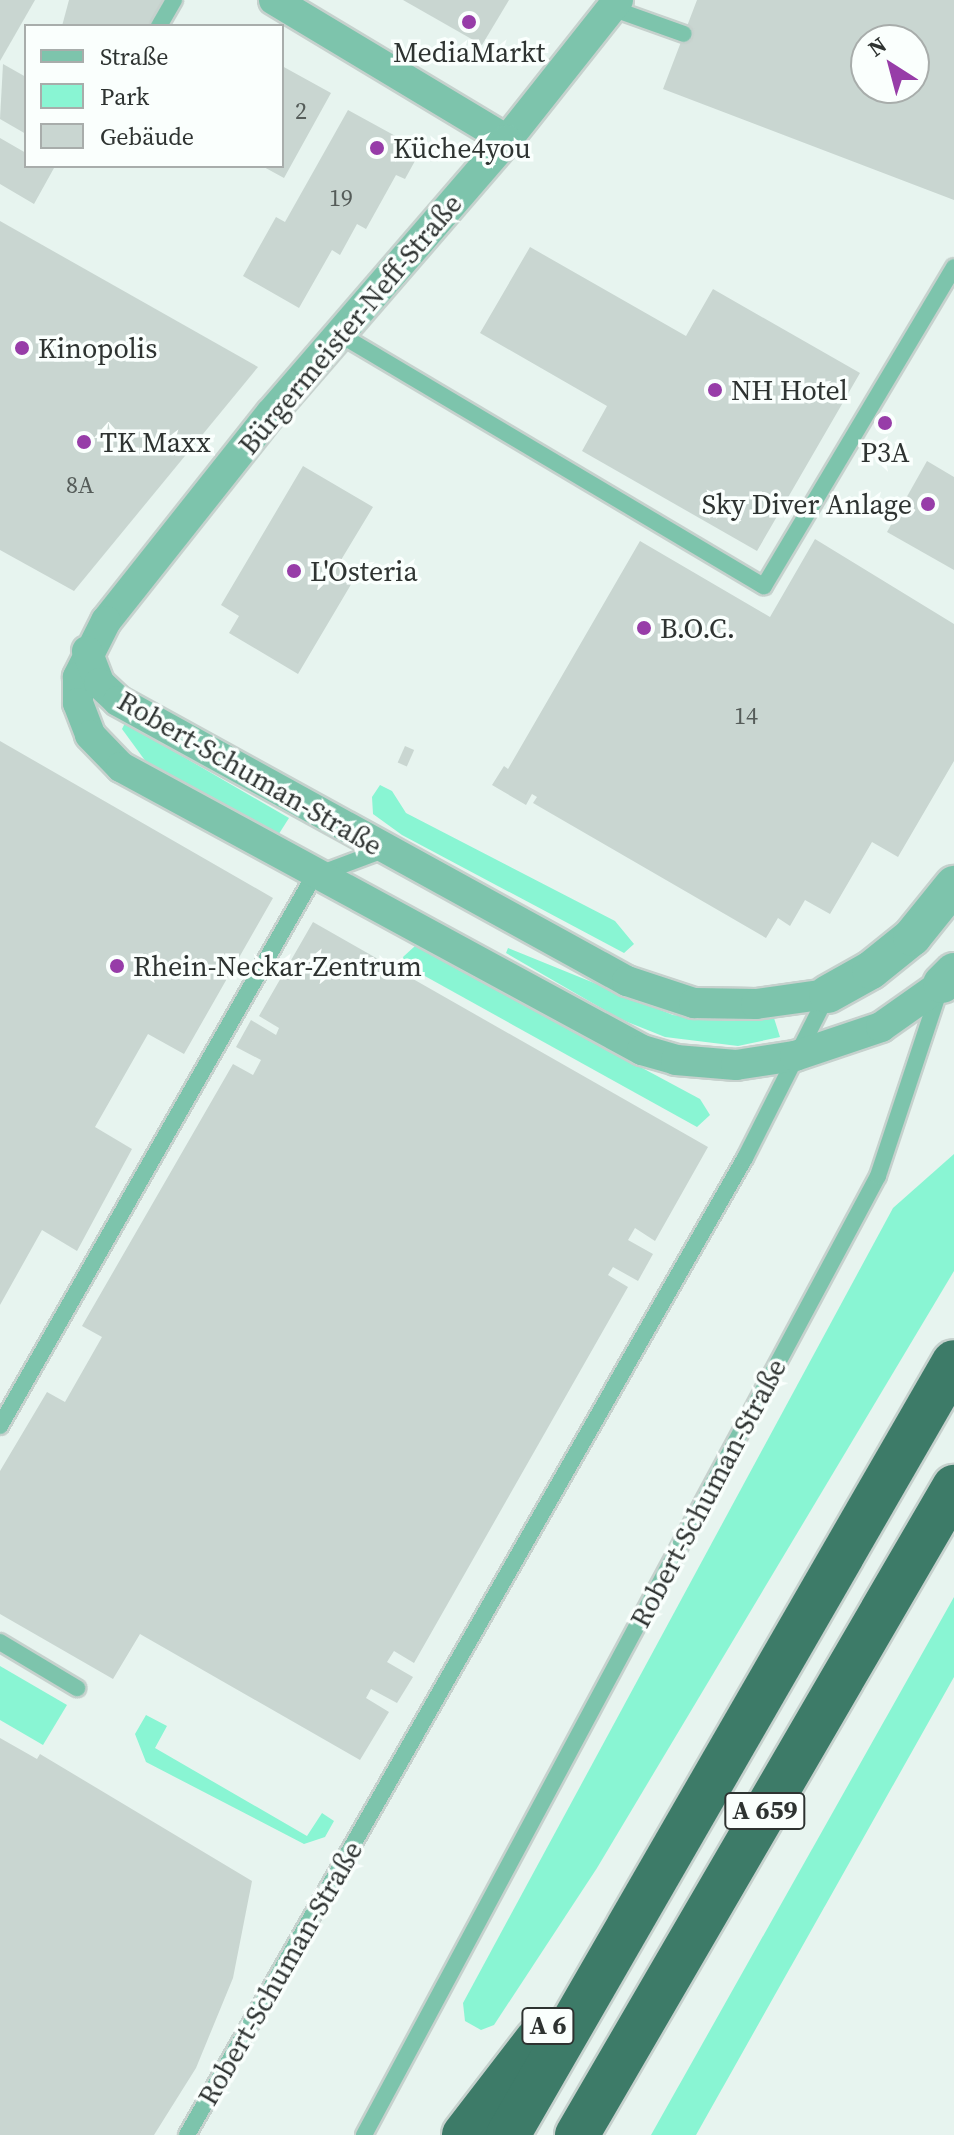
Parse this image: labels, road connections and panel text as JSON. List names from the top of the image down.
{
  "streets": {
    "highway": ["A 659", "A 6"],
    "street": ["Bürgermeister-Neff-Straße", "Robert-Schuman-Straße"]
  },
  "crossings": [
    ["Bürgermeister-Neff-Straße", "Robert-Schuman-Straße"],
    ["A 659", "A 6"]
  ],
  "places": [
    "MediaMarkt",
    "Küche4you",
    "Kinopolis",
    "NH Hotel",
    "P3A",
    "TK Maxx",
    "Sky Diver Anlage",
    "L'Osteria",
    "B.O.C.",
    "Rhein-Neckar-Zentrum"
  ],
  "house_numbers": [
    "2",
    "19",
    "8A",
    "14"
  ],
  "legend": ["Straße", "Park", "Gebäude"],
  "north": "top left"
}
